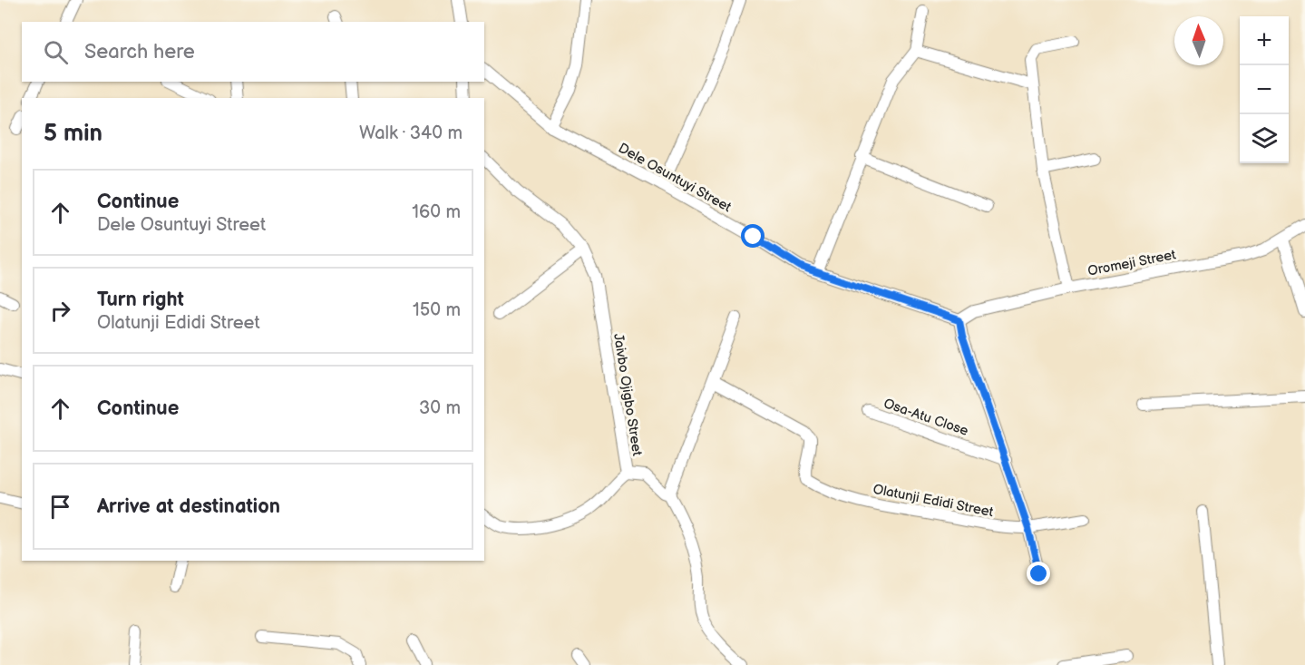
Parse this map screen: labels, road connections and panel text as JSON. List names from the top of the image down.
{
  "streets": {
    "street": [
      "Dele Osuntuyi Street",
      "Oromeji Street",
      "Jaivbo Ojigbo Street",
      "Osa-Atu Close",
      "Olatunji Edidi Street"
    ]
  },
  "crossings": [
    ["Dele Osuntuyi Street", "Oromeji Street"]
  ],
  "north": "top",
  "page": {
    "map_buttons": ["+", "−"],
    "search": "Search here",
    "heading": ["5 min", "Walk · 340 m"],
    "list": [
      ["Continue", "Dele Osuntuyi Street", "160 m"],
      ["Turn right", "Olatunji Edidi Street", "150 m"],
      ["Continue", "30 m"],
      "Arrive at destination"
    ]
  }
}
